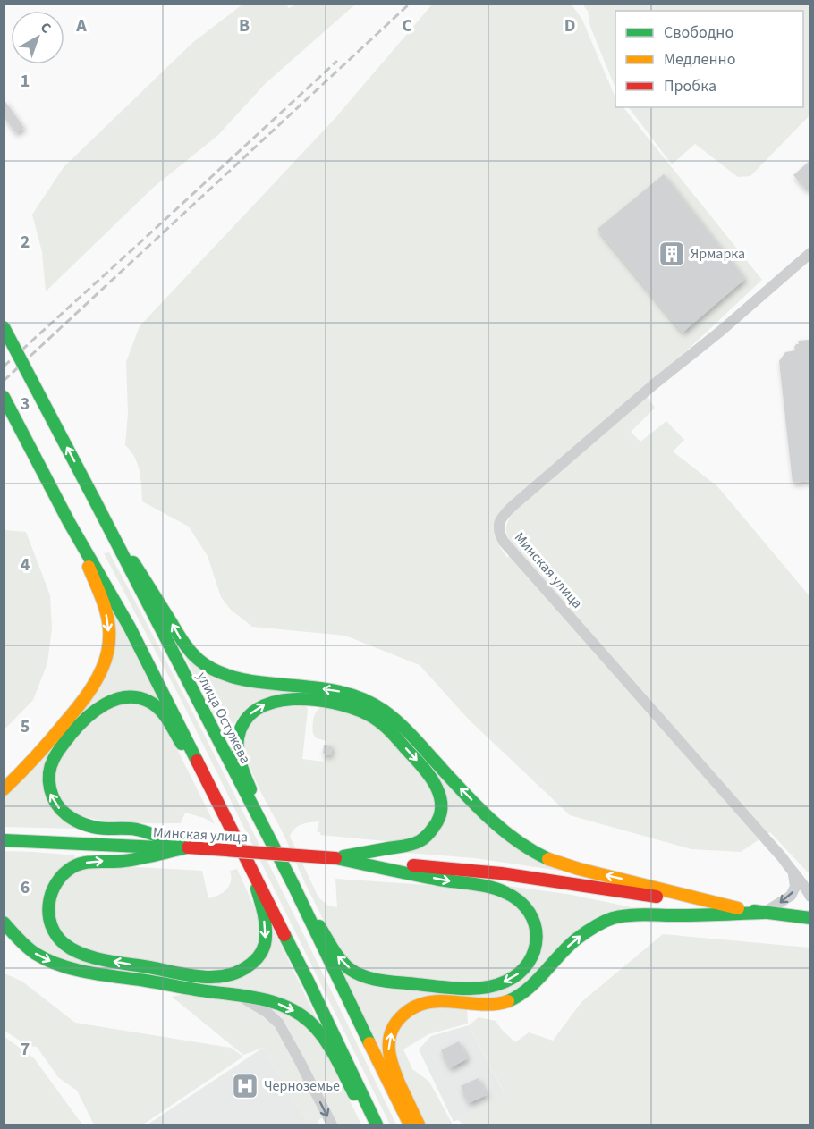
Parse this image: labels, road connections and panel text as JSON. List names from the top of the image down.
{
  "streets": {
    "street": ["Минская улица", "улица Остужева"]
  },
  "places": {
    "building": ["Ярмарка"],
    "hospital": ["Черноземье"]
  },
  "legend": ["Свободно", "Медленно", "Пробка"],
  "north": "top right",
  "grid": {
    "columns": [
      "A",
      "B",
      "C",
      "D"
    ],
    "rows": [
      "1",
      "2",
      "3",
      "4",
      "5",
      "6",
      "7"
    ]
  }
}
